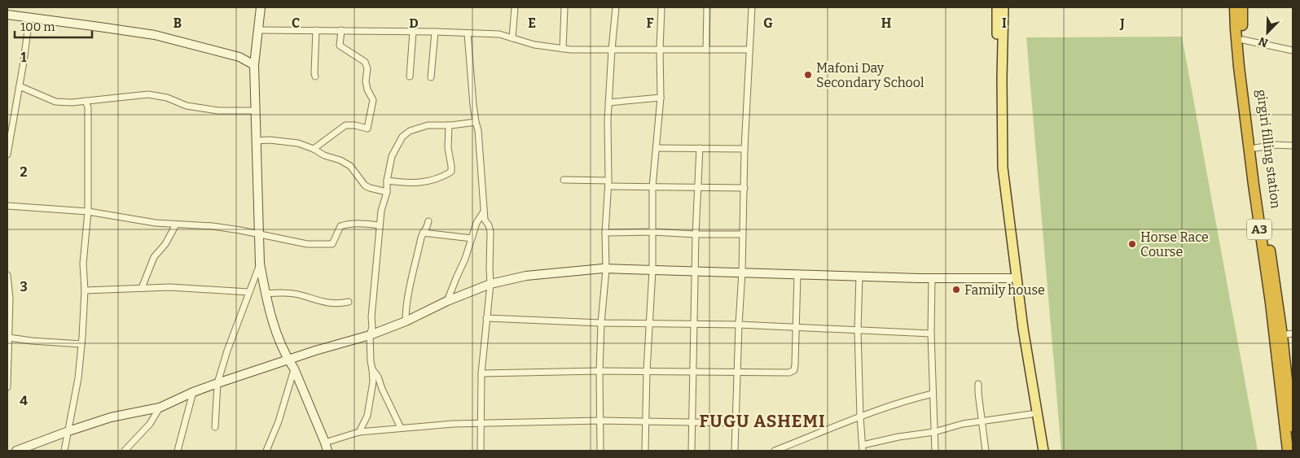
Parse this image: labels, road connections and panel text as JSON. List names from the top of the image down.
{
  "streets": {
    "highway": ["girgiri filling station", "A3"]
  },
  "crossings": [
    ["girgiri filling station", "A3"]
  ],
  "districts": ["FUGU ASHEMI"],
  "places": ["Mafoni Day Secondary School", "Horse Race Course", "Family house"],
  "scale_bar": "100 m",
  "north": "bottom left",
  "grid": {
    "columns": [
      "B",
      "C",
      "D",
      "E",
      "F",
      "G",
      "H",
      "I",
      "J"
    ],
    "rows": [
      "1",
      "2",
      "3",
      "4"
    ]
  }
}
